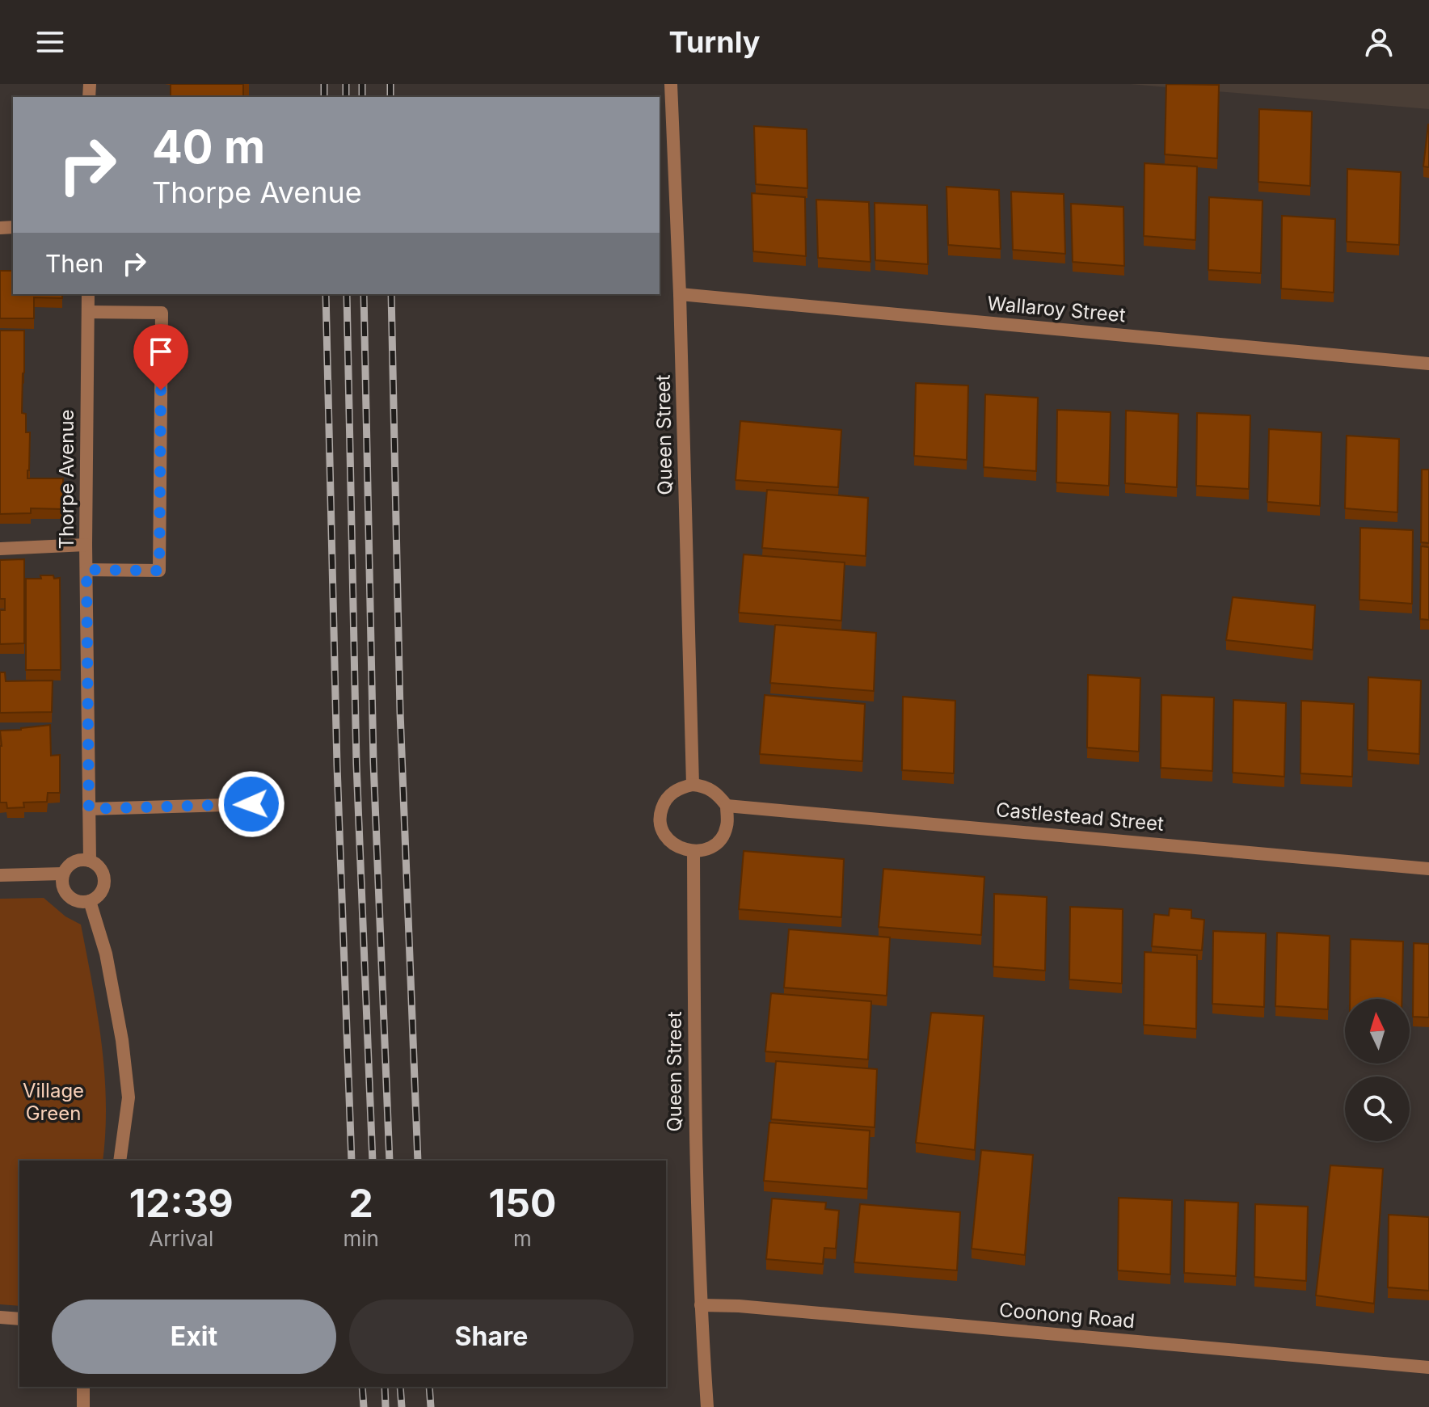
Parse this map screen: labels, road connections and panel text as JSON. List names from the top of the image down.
{
  "streets": {
    "street": [
      "Wallaroy Street",
      "Queen Street",
      "Thorpe Avenue",
      "Castlestead Street",
      "Coonong Road"
    ]
  },
  "crossings": [
    ["Wallaroy Street", "Queen Street"],
    ["Queen Street", "Castlestead Street"],
    ["Queen Street", "Coonong Road"]
  ],
  "parks": ["Village Green"],
  "north": "top",
  "page": {
    "header": "Turnly",
    "turn": ["40 m", "Thorpe Avenue"],
    "then": "Then",
    "eta": [
      "12:39",
      "Arrival",
      "2",
      "min",
      "150",
      "m"
    ],
    "buttons": ["Exit", "Share"]
  }
}
